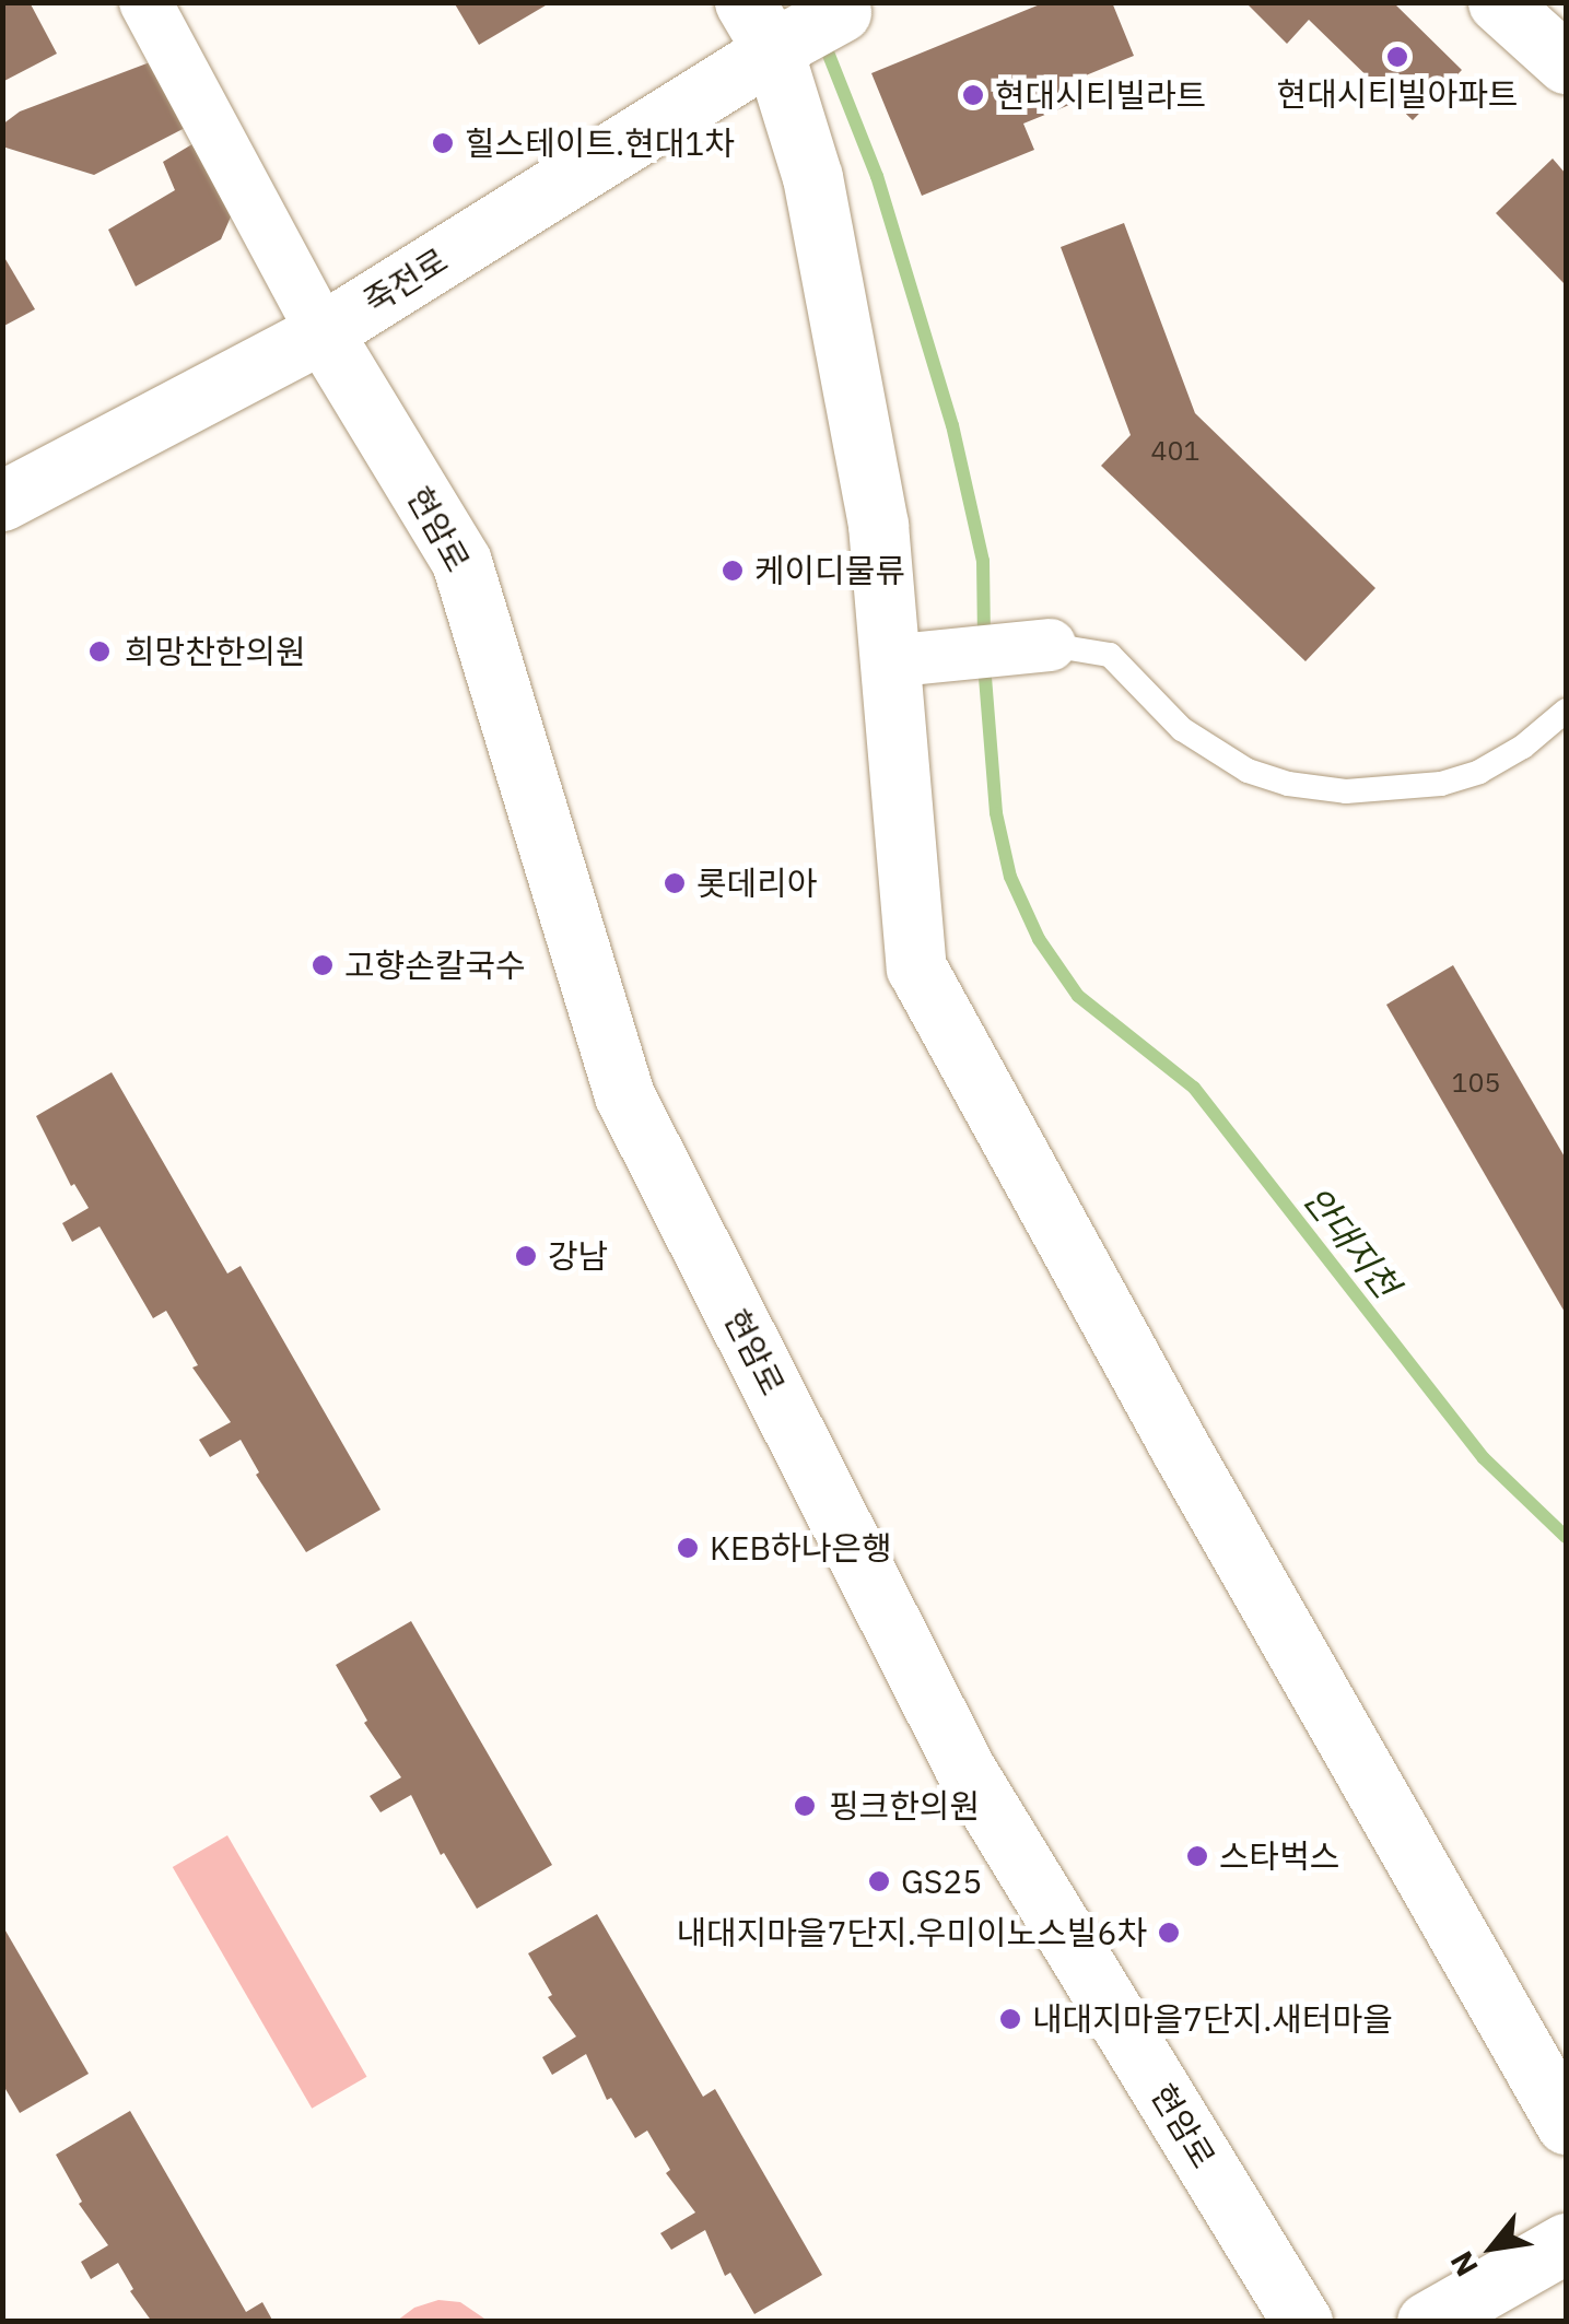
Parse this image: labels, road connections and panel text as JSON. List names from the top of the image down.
{
  "streets": {
    "street": ["죽전로", "현암로"]
  },
  "crossings": [
    ["죽전로", "현암로"]
  ],
  "water": ["안대지천"],
  "places": [
    "현대시티빌아파트",
    "현대시티빌라트",
    "힐스테이트.현대1차",
    "케이디물류",
    "희망찬한의원",
    "롯데리아",
    "고향손칼국수",
    "강남",
    "KEB하나은행",
    "핑크한의원",
    "스타벅스",
    "GS25",
    "내대지마을7단지.우미이노스빌6차",
    "내대지마을7단지.새터마을"
  ],
  "house_numbers": ["401", "105"],
  "north": "bottom left"
}
